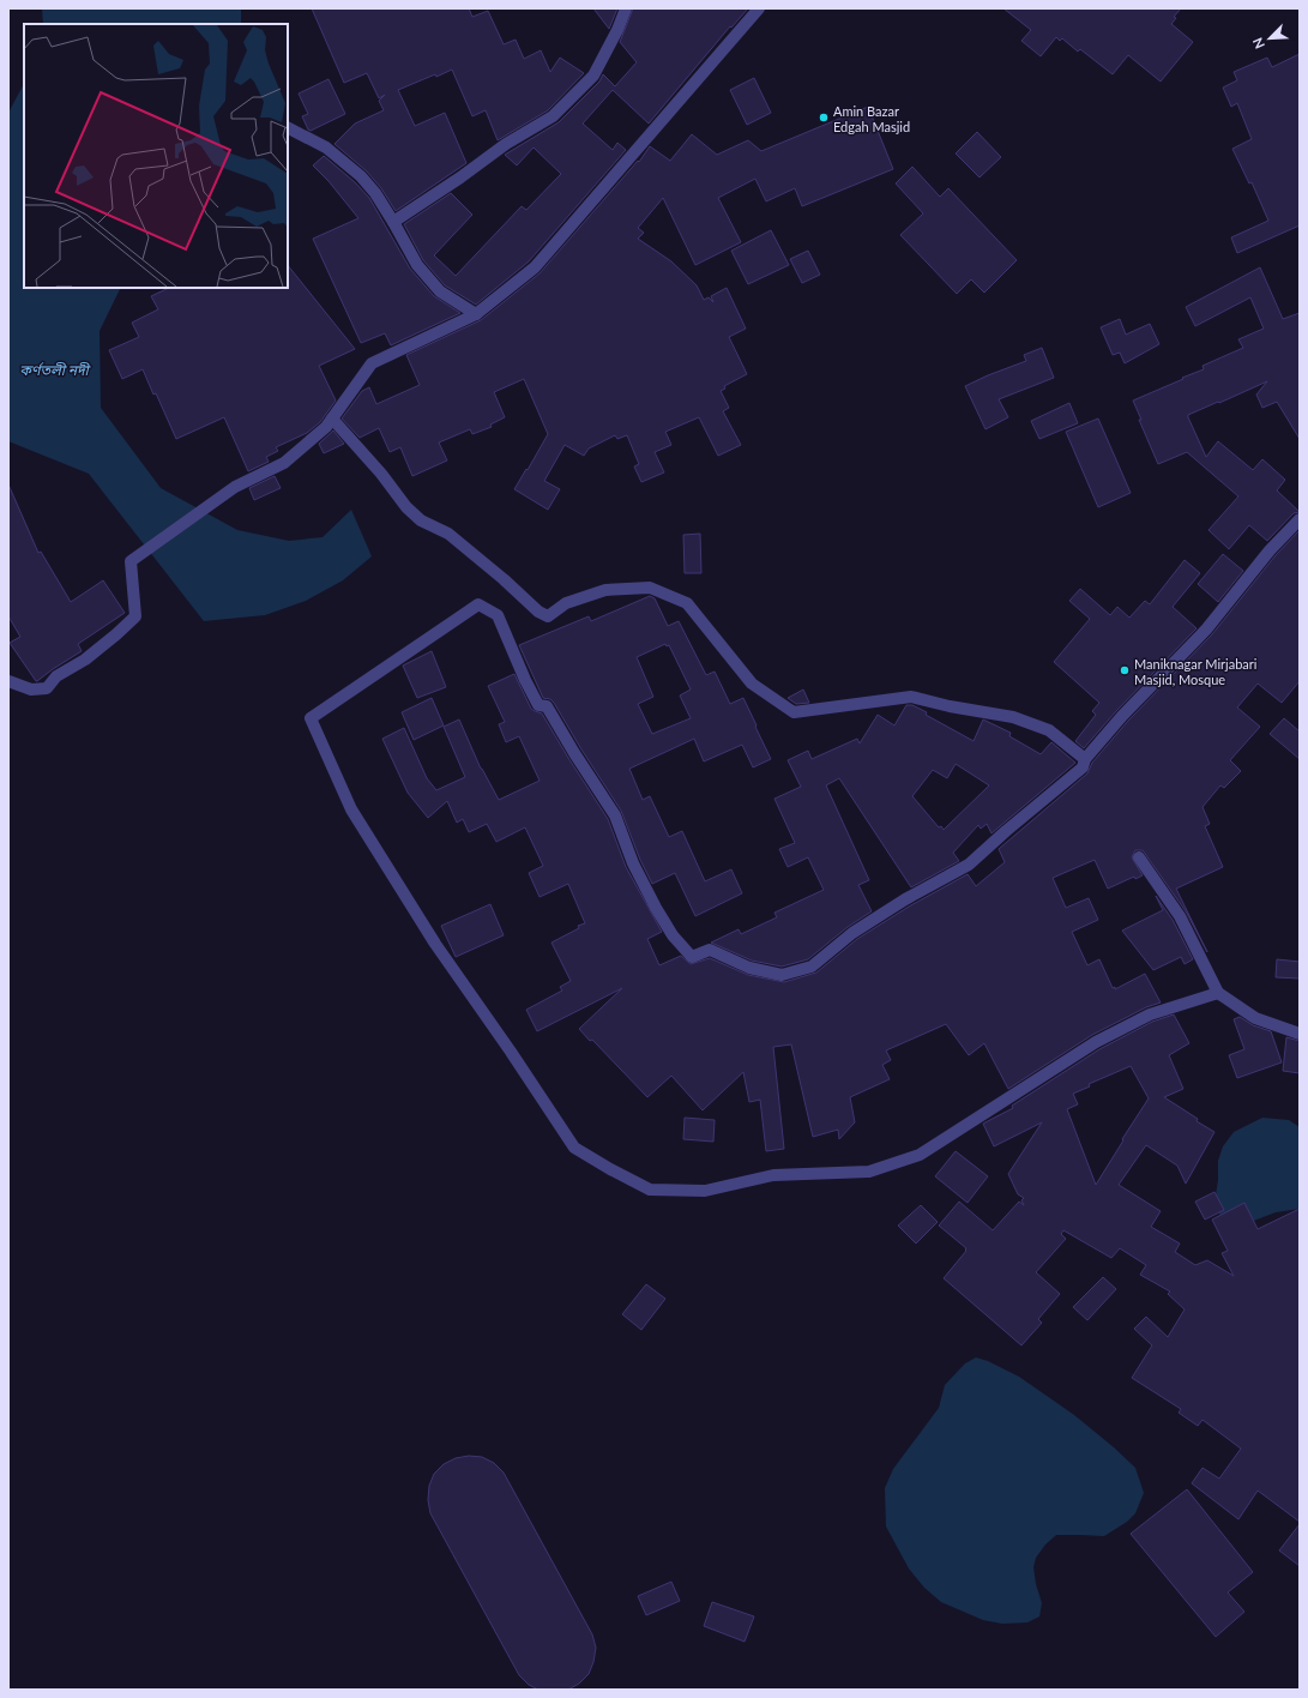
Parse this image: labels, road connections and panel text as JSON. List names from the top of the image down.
{
  "water": ["কর্ণতলী নদী"],
  "places": ["Amin Bazar Edgah Masjid", "Maniknagar Mirjabari Masjid, Mosque"],
  "north": "bottom left"
}
